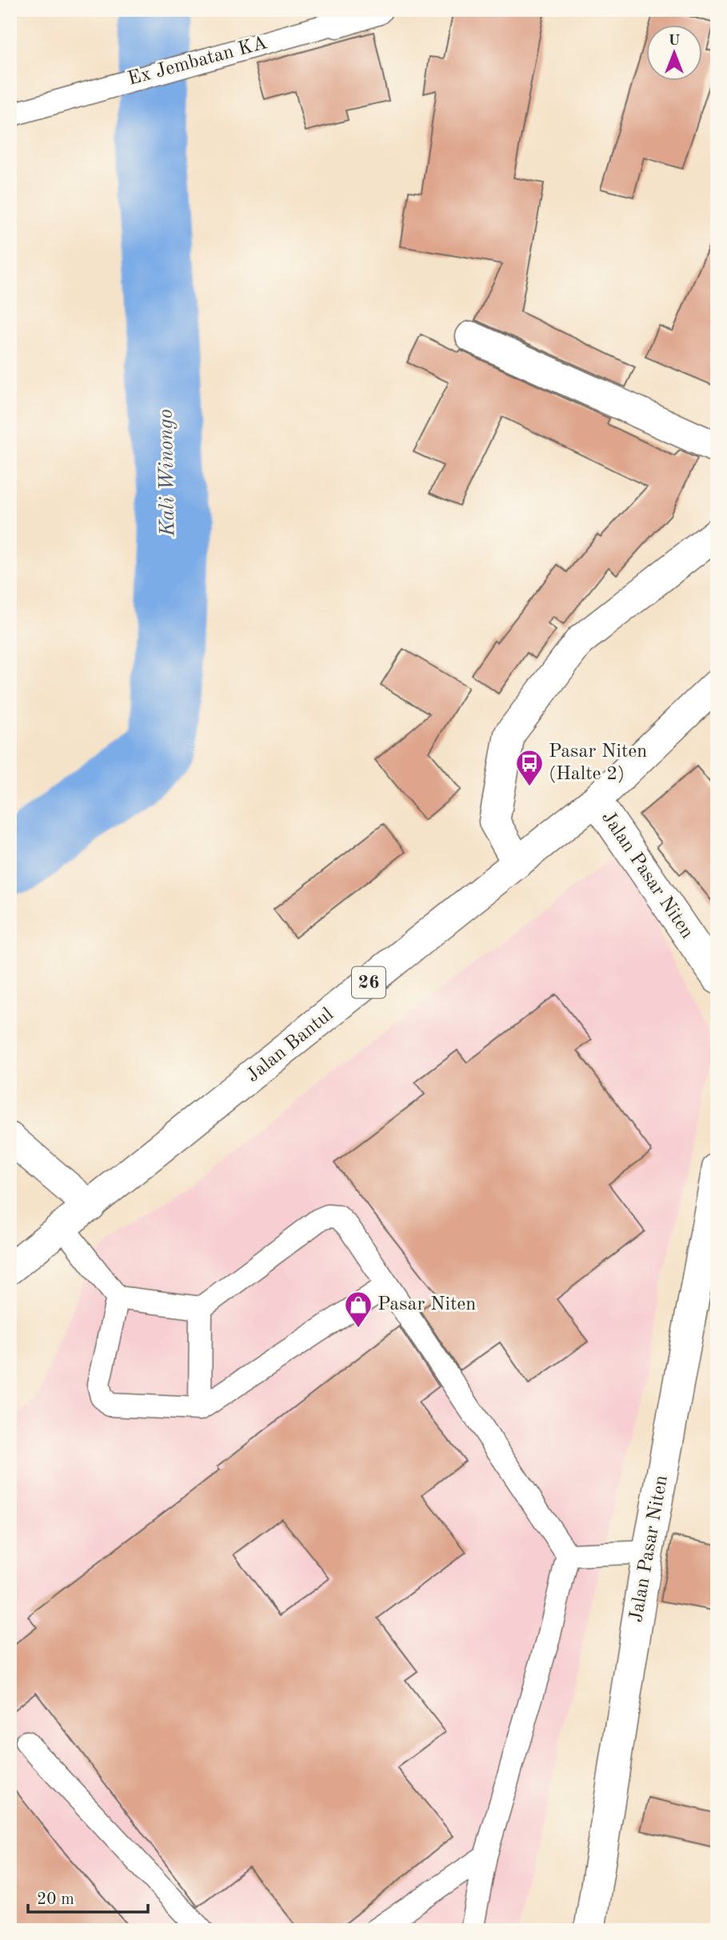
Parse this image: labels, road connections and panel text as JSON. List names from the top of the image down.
{
  "streets": {
    "street": ["Jalan Pasar Niten", "26", "Jalan Bantul"],
    "lane": ["Ex Jembatan KA"]
  },
  "crossings": [
    ["Jalan Pasar Niten", "Jalan Bantul"]
  ],
  "water": ["Kali Winongo"],
  "places": {
    "bus stop": ["Pasar Niten (Halte 2)"],
    "shop": ["Pasar Niten"]
  },
  "scale_bar": "20 m",
  "north": "top"
}
